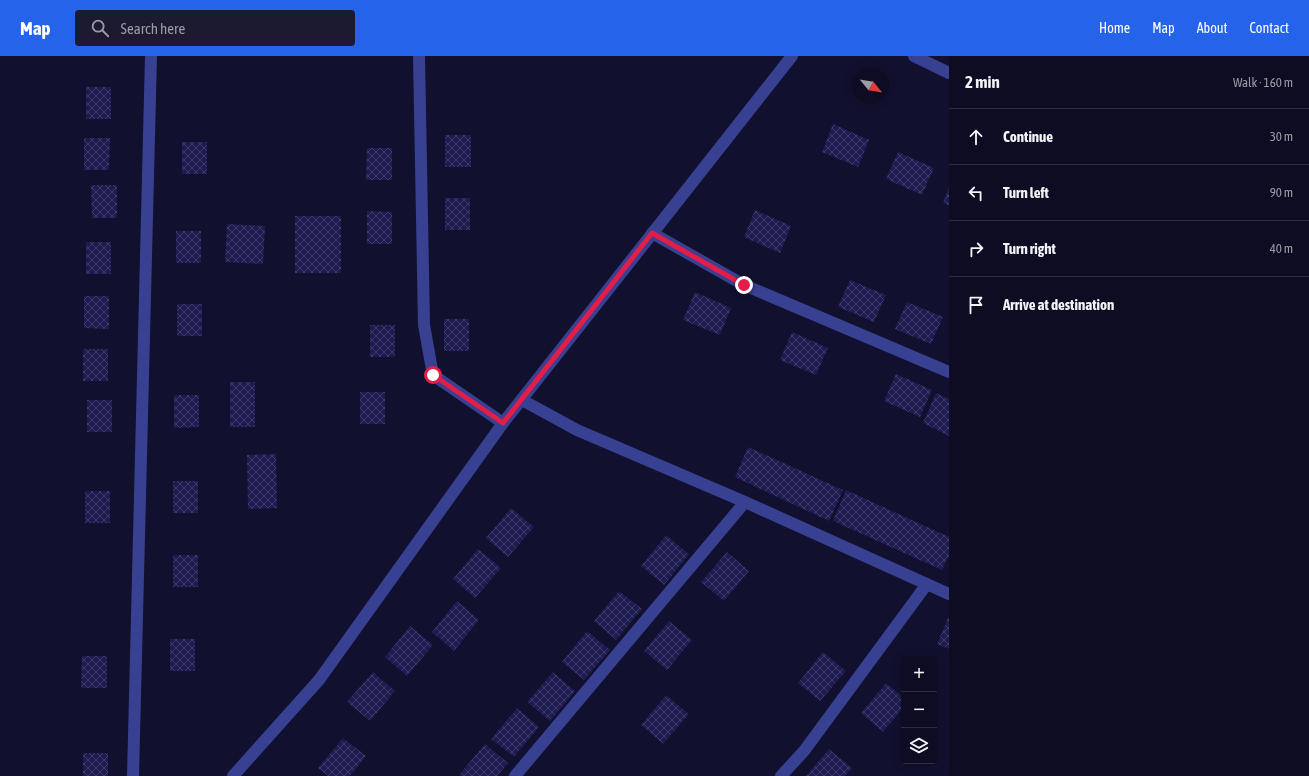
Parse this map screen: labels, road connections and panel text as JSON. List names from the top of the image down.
{
  "north": "bottom right",
  "page": {
    "header": "Map",
    "search": "Search here",
    "nav": [
      "Home",
      "Map",
      "About",
      "Contact"
    ],
    "heading": ["2 min", "Walk · 160 m"],
    "list": [
      ["Continue", "30 m"],
      ["Turn left", "90 m"],
      ["Turn right", "40 m"],
      "Arrive at destination"
    ],
    "map_buttons": ["+", "−"]
  }
}
